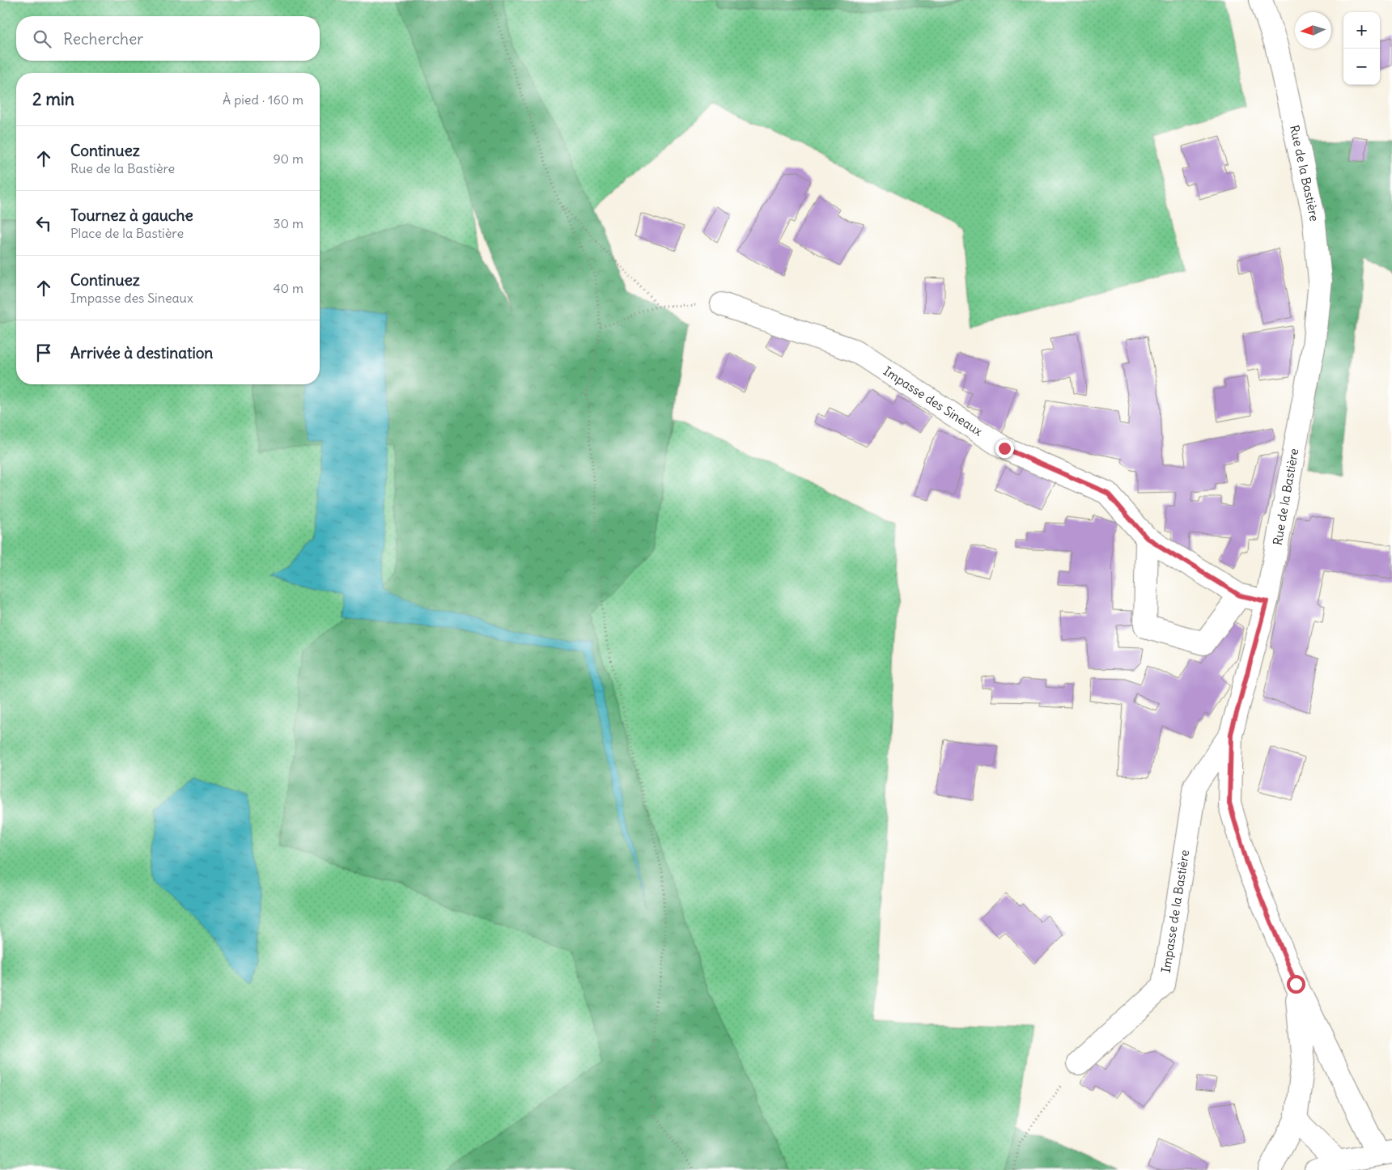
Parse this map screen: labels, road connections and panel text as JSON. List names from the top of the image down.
{
  "streets": {
    "street": ["Rue de la Bastière", "Impasse des Sineaux", "Impasse de la Bastière"]
  },
  "crossings": [
    ["Rue de la Bastière", "Impasse des Sineaux"],
    ["Rue de la Bastière", "Impasse de la Bastière"]
  ],
  "north": "left",
  "page": {
    "map_buttons": ["+", "−"],
    "search": "Rechercher",
    "heading": ["2 min", "À pied · 160 m"],
    "list": [
      ["Continuez", "Rue de la Bastière", "90 m"],
      ["Tournez à gauche", "Place de la Bastière", "30 m"],
      ["Continuez", "Impasse des Sineaux", "40 m"],
      "Arrivée à destination"
    ]
  }
}
